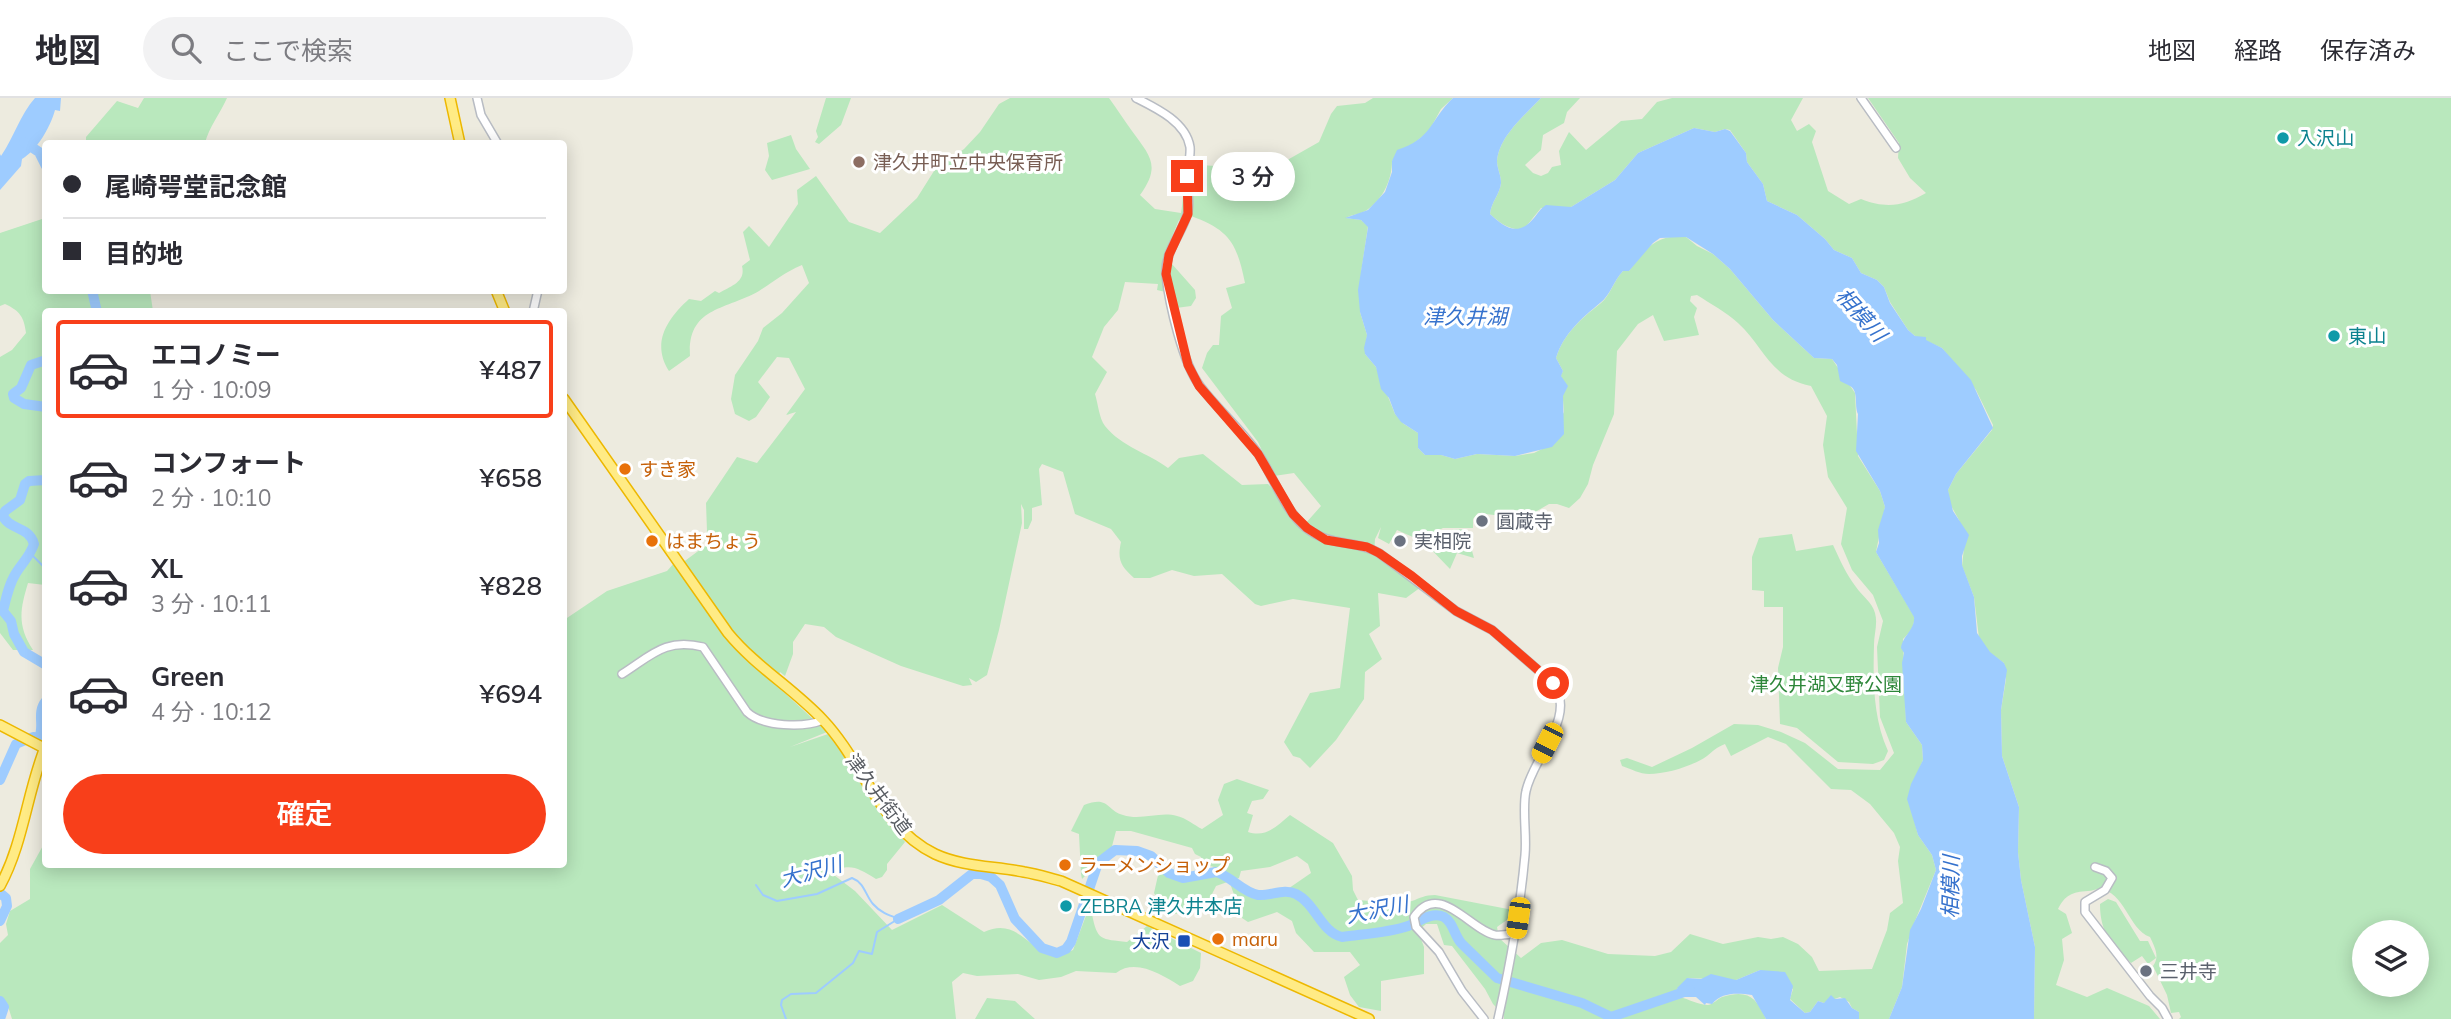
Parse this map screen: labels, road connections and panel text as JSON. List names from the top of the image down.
{
  "streets": {
    "highway": ["津久井街道"]
  },
  "water": ["相模川", "津久井湖", "大沢川"],
  "parks": ["津久井湖又野公園"],
  "places": {
    "other": [
      "入沢山",
      "津久井町立中央保育所",
      "東山",
      "すき家",
      "圓蔵寺",
      "はまちょう",
      "実相院",
      "ラーメンショップ",
      "ZEBRA 津久井本店",
      "maru",
      "三井寺"
    ],
    "transit": ["大沢"]
  },
  "page": {
    "header": "地図",
    "search": "ここで検索",
    "nav": ["地図", "経路", "保存済み"],
    "banner": ["尾崎咢堂記念館", "目的地"],
    "bubble": "3 分",
    "list": [
      {
        "name": "エコノミー",
        "note": "1 分 · 10:09",
        "value": "¥487"
      },
      {
        "name": "コンフォート",
        "note": "2 分 · 10:10",
        "value": "¥658"
      },
      {
        "name": "XL",
        "note": "3 分 · 10:11",
        "value": "¥828"
      },
      {
        "name": "Green",
        "note": "4 分 · 10:12",
        "value": "¥694"
      }
    ],
    "buttons": "確定"
  }
}
